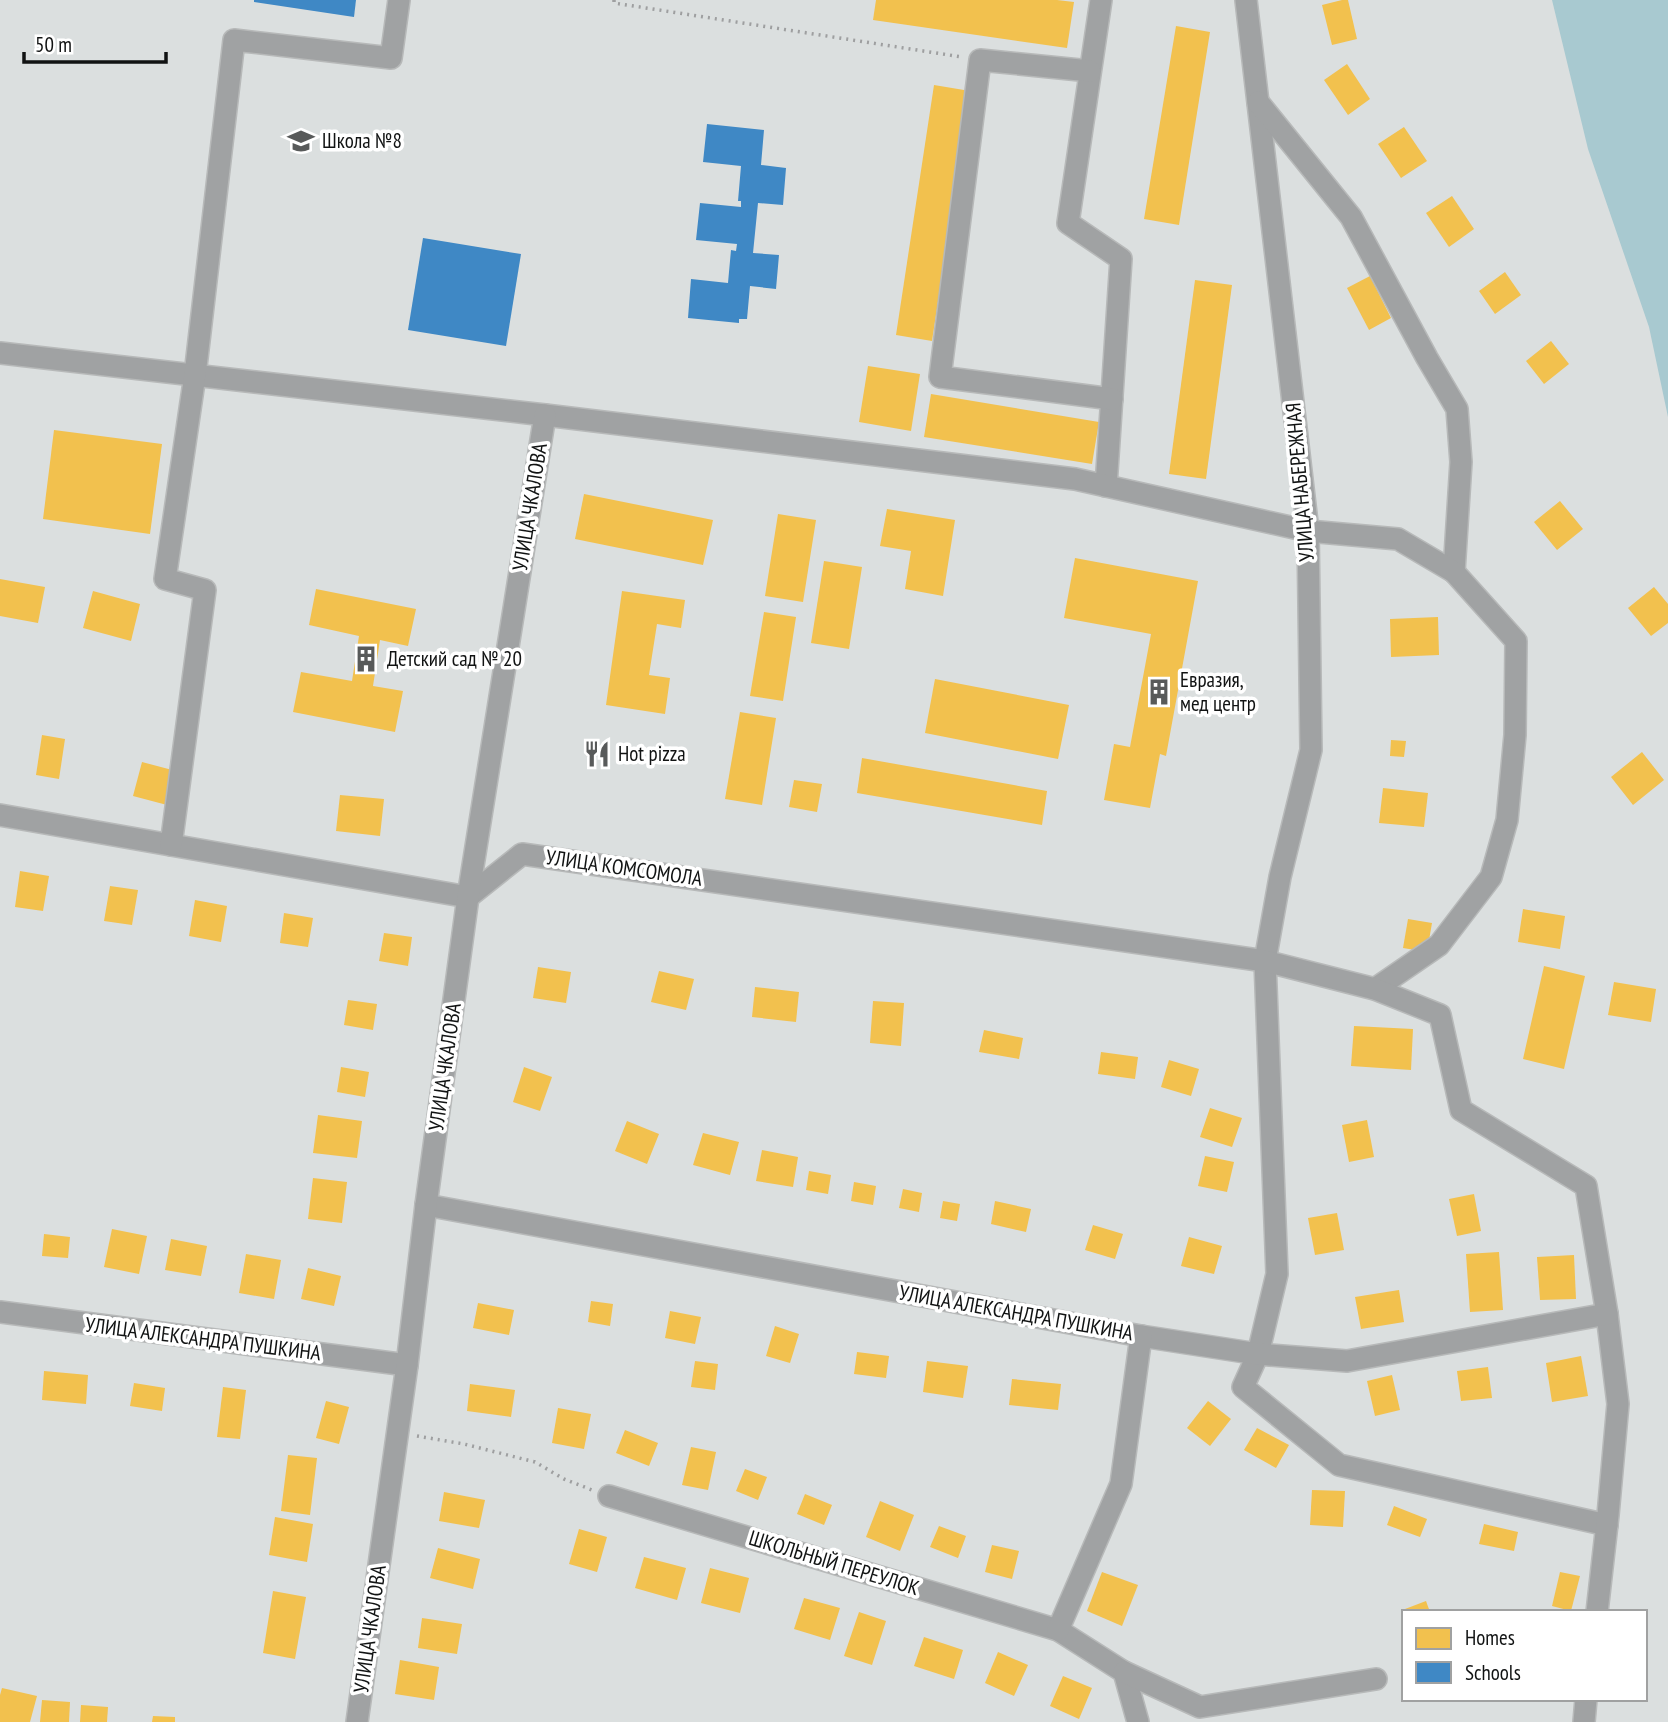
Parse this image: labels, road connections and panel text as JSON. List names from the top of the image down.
{
  "streets": {
    "street": [
      "УЛИЦА НАБЕРЕЖНАЯ",
      "УЛИЦА ЧКАЛОВА",
      "УЛИЦА КОМСОМОЛА",
      "УЛИЦА АЛЕКСАНДРА ПУШКИНА",
      "ШКОЛЬНЫЙ ПЕРЕУЛОК"
    ]
  },
  "crossings": [
    ["УЛИЦА НАБЕРЕЖНАЯ", "УЛИЦА КОМСОМОЛА"],
    ["УЛИЦА НАБЕРЕЖНАЯ", "УЛИЦА АЛЕКСАНДРА ПУШКИНА"],
    ["УЛИЦА ЧКАЛОВА", "УЛИЦА КОМСОМОЛА"],
    ["УЛИЦА ЧКАЛОВА", "УЛИЦА АЛЕКСАНДРА ПУШКИНА"],
    ["УЛИЦА КОМСОМОЛА", "УЛИЦА АЛЕКСАНДРА ПУШКИНА"]
  ],
  "places": {
    "school or university": ["Школа №8"],
    "building": ["Детский сад № 20", "Евразия, мед центр"],
    "restaurant": ["Hot pizza"]
  },
  "legend": ["Homes", "Schools"],
  "scale_bar": "50 m"
}
